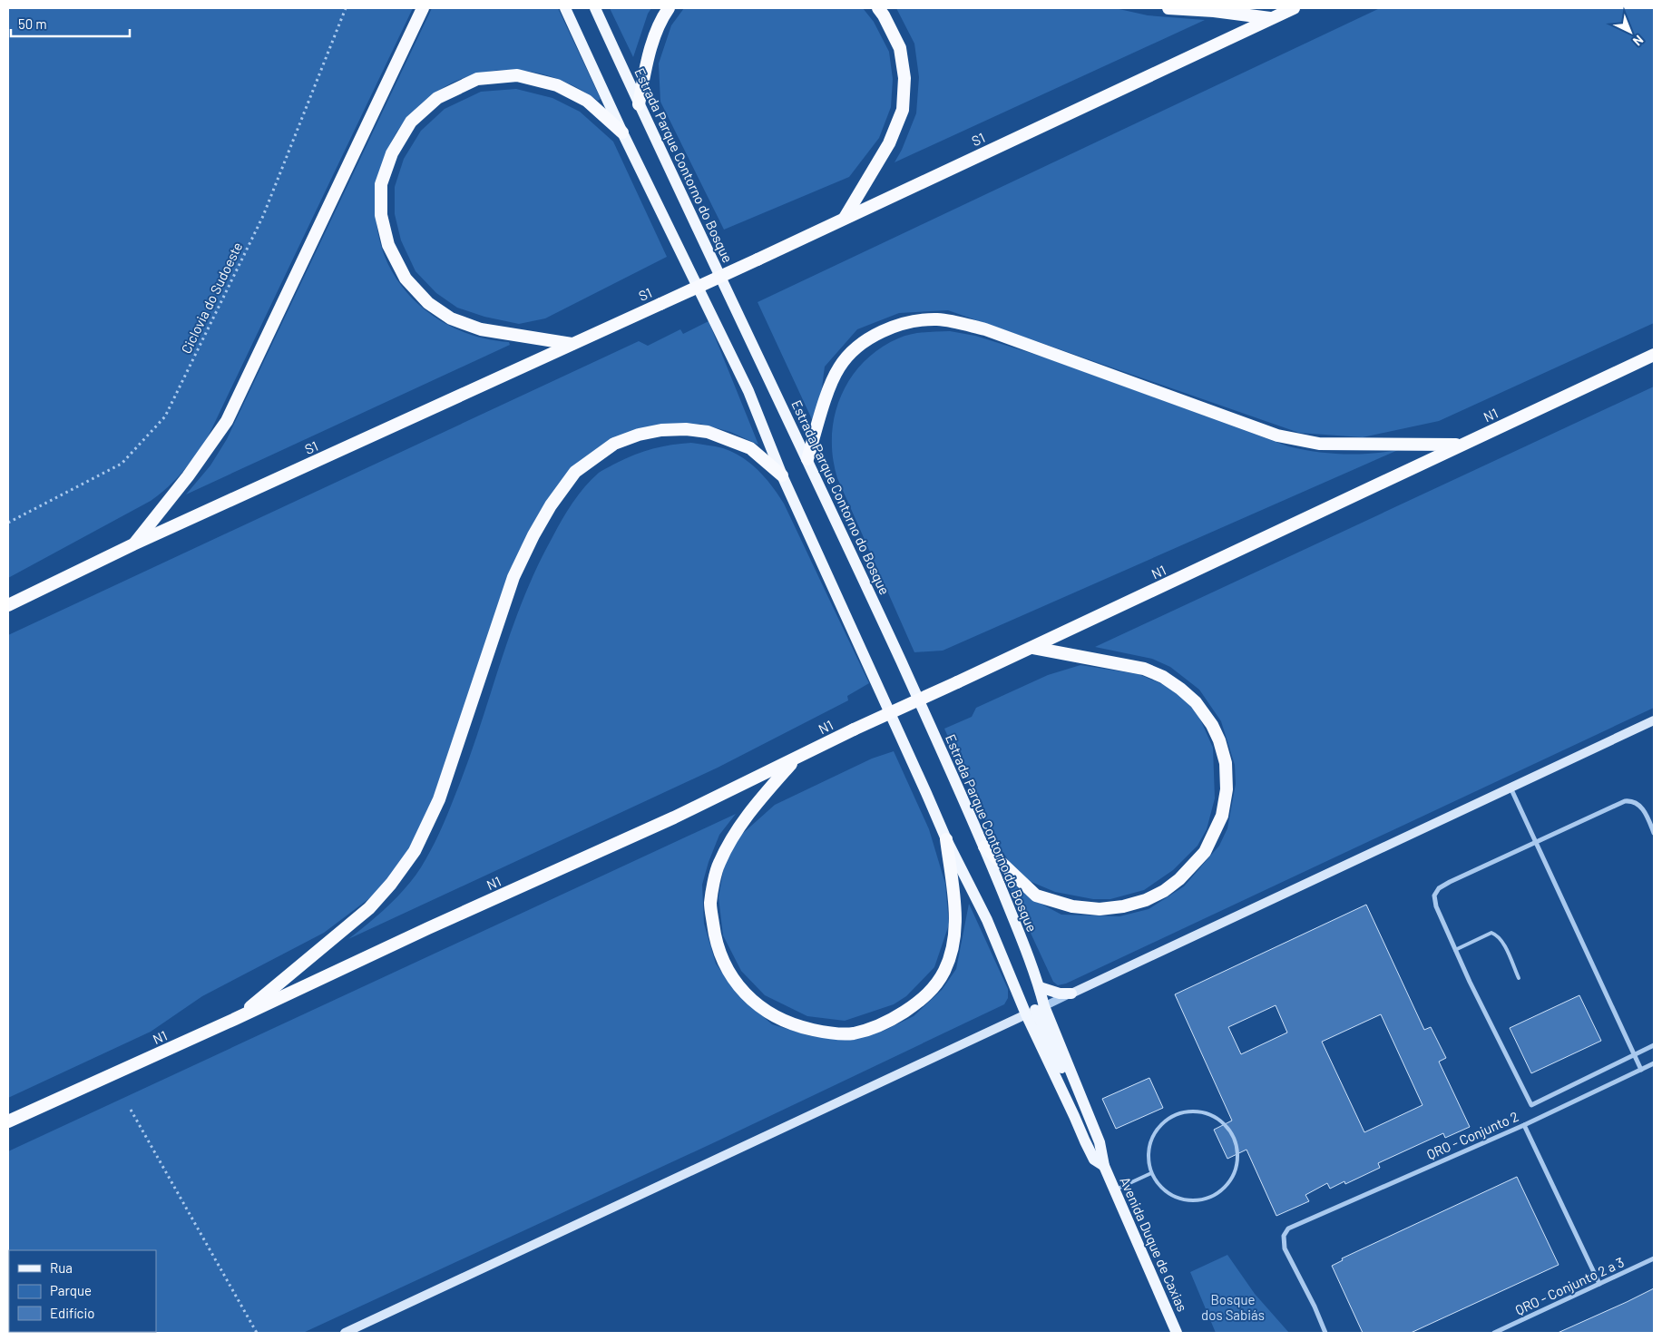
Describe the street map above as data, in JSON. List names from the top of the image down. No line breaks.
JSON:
{"streets":{"highway":["S1","N1"],"main road":["Estrada Parque Contorno do Bosque","Avenida Duque de Caxias"],"street":["QRO - Conjunto 2","QRO - Conjunto 2 a 3"],"path":["Ciclovia do Sudoeste"]},"crossings":[["Estrada Parque Contorno do Bosque","Avenida Duque de Caxias"]],"parks":["Bosque dos Sabiás"],"legend":["Rua","Parque","Edifício"],"scale_bar":"50 m","north":"bottom right"}
